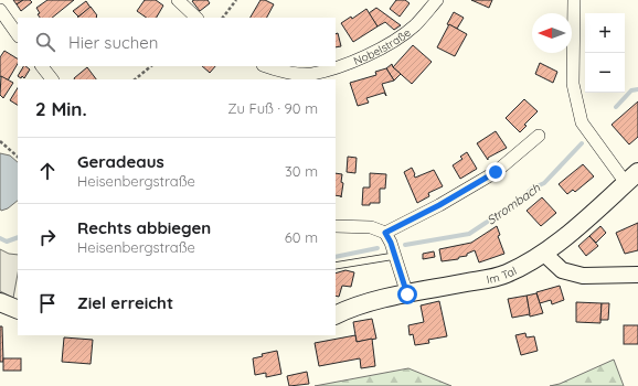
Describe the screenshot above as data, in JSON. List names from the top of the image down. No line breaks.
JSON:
{"streets":{"main road":["Im Tal"],"street":["Nobelstraße"]},"water":["Strombach"],"north":"left","page":{"map_buttons":["+","−"],"search":"Hier suchen","heading":["2 Min.","Zu Fuß · 90 m"],"list":[["Geradeaus","Heisenbergstraße","30 m"],["Rechts abbiegen","Heisenbergstraße","60 m"],"Ziel erreicht"]}}
